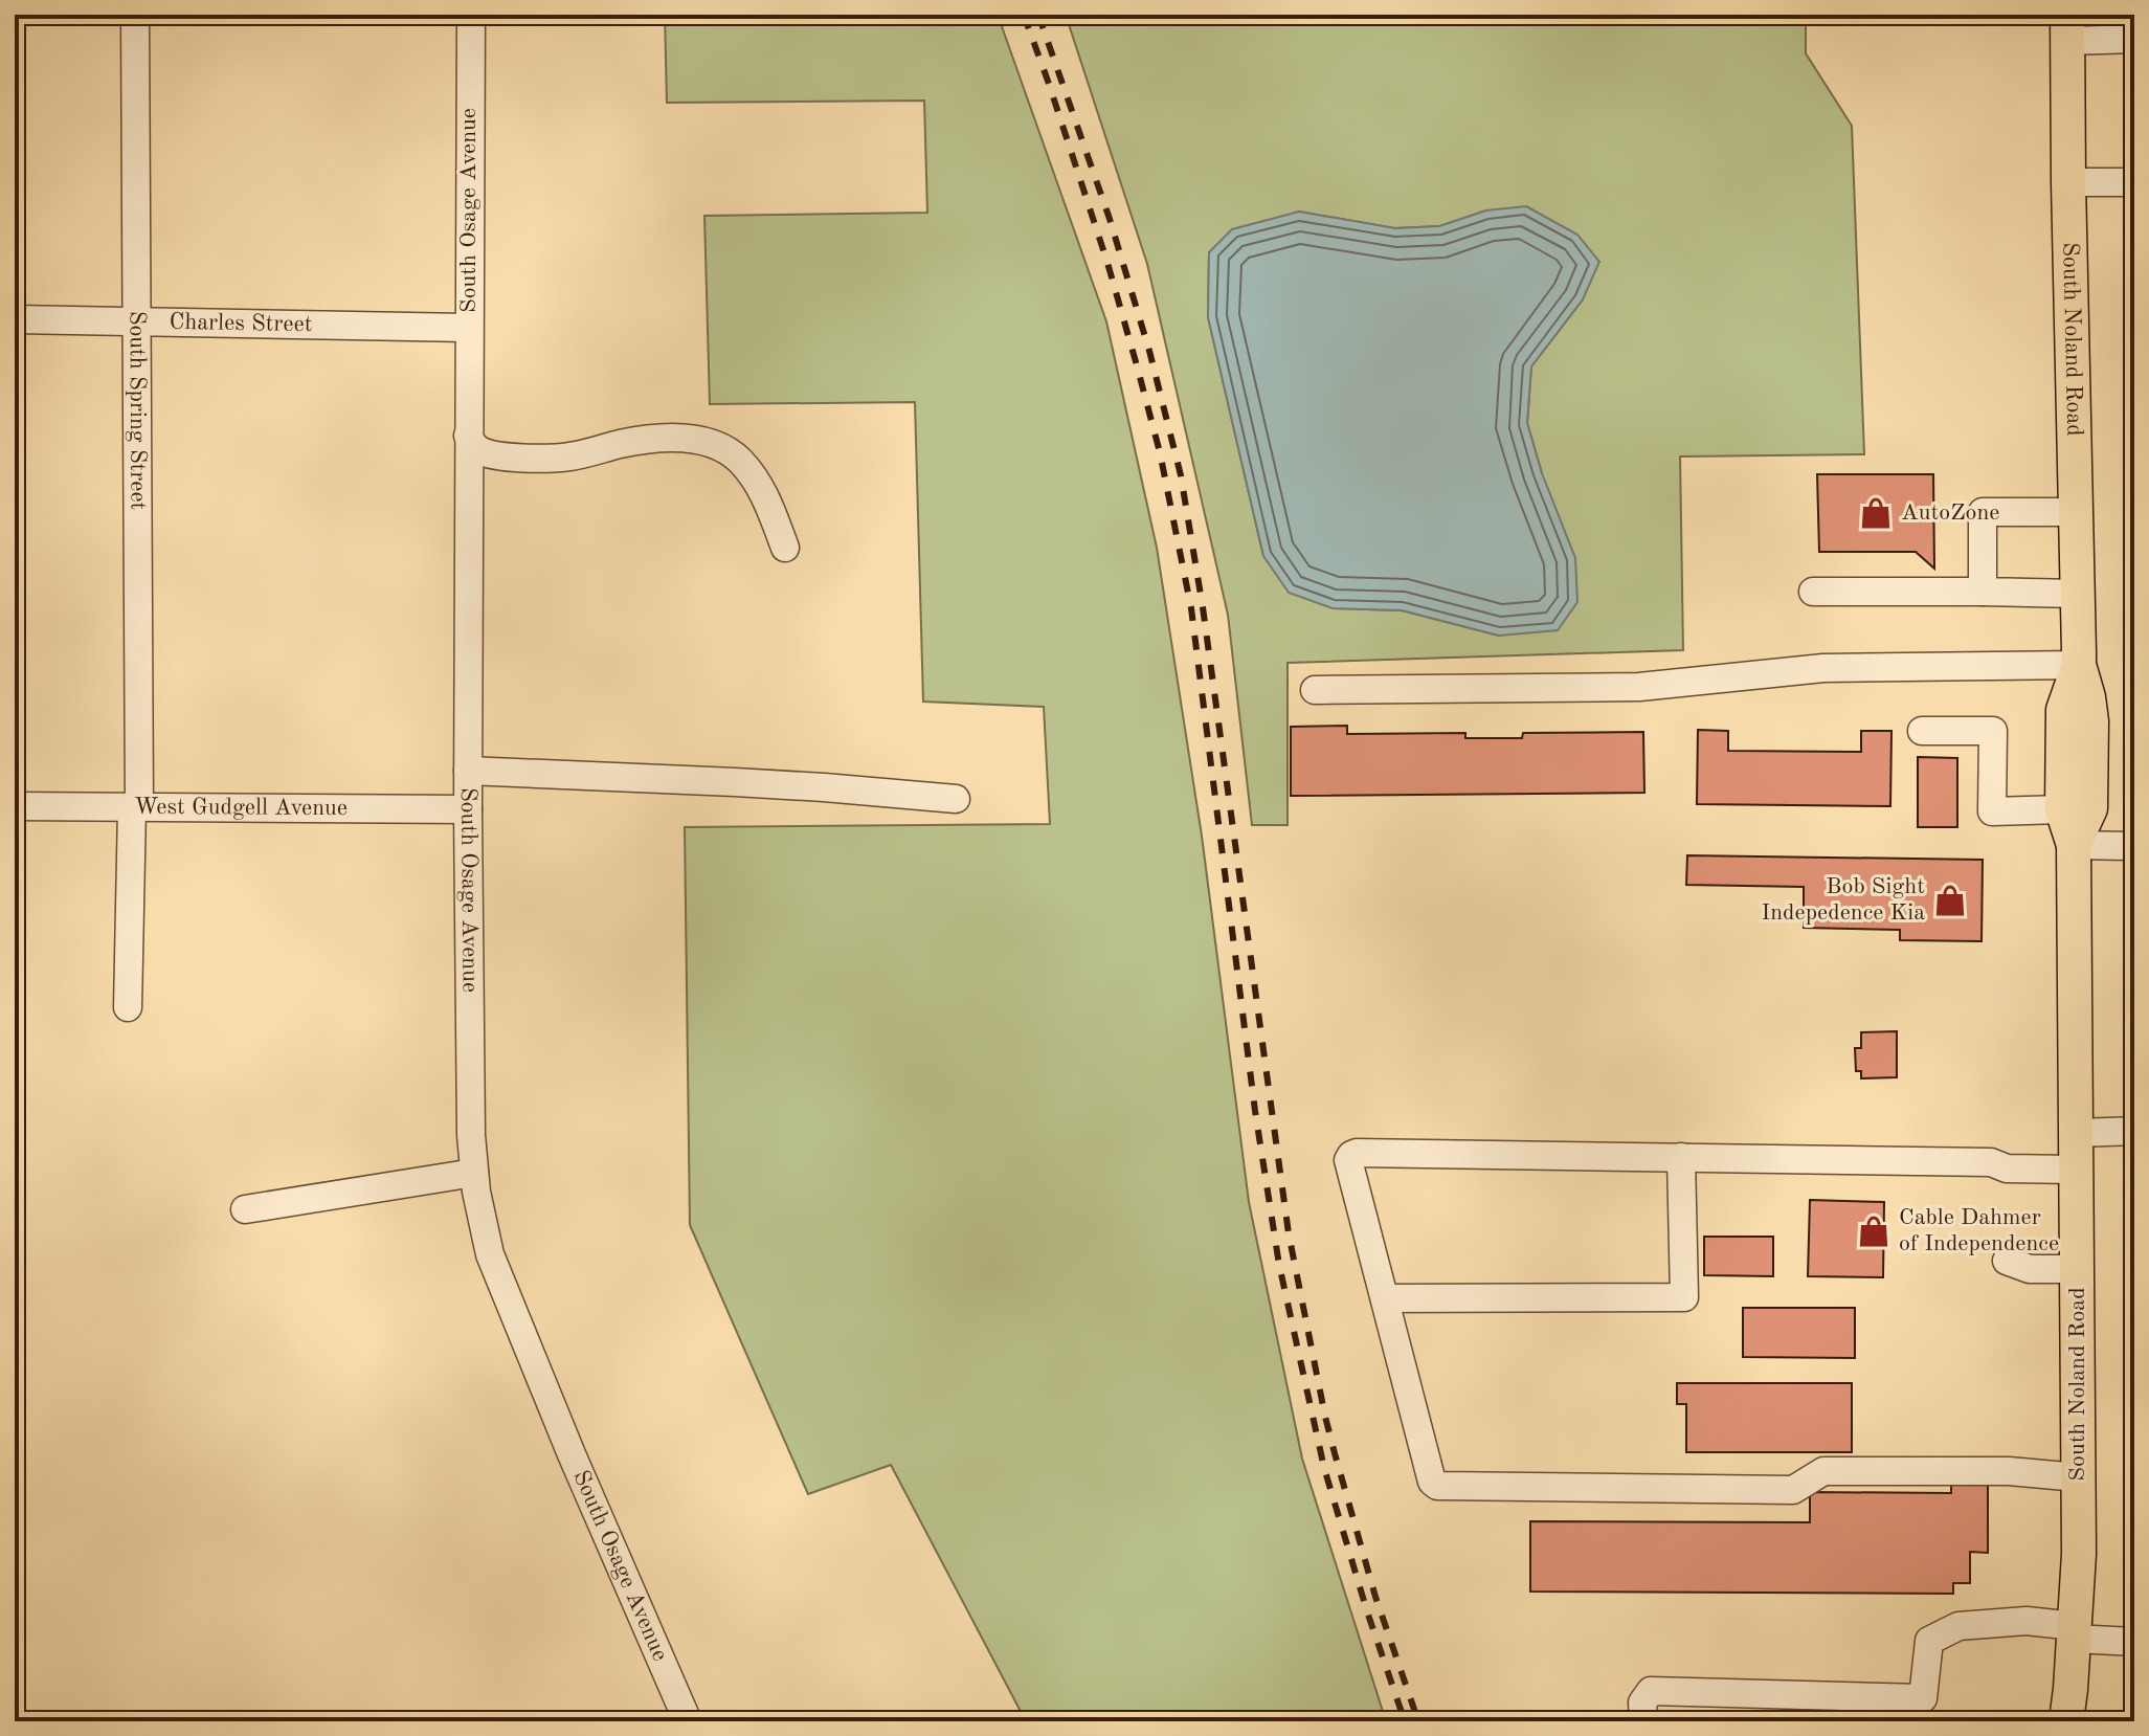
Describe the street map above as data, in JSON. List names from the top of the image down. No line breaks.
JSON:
{"streets":{"main road":["South Noland Road"],"street":["South Osage Avenue","Charles Street","South Spring Street","West Gudgell Avenue"]},"crossings":[["South Osage Avenue","Charles Street"],["South Osage Avenue","West Gudgell Avenue"],["Charles Street","South Spring Street"],["South Spring Street","West Gudgell Avenue"]],"places":{"shop":["AutoZone","Bob Sight Indepedence Kia","Cable Dahmer of Independence"]}}
